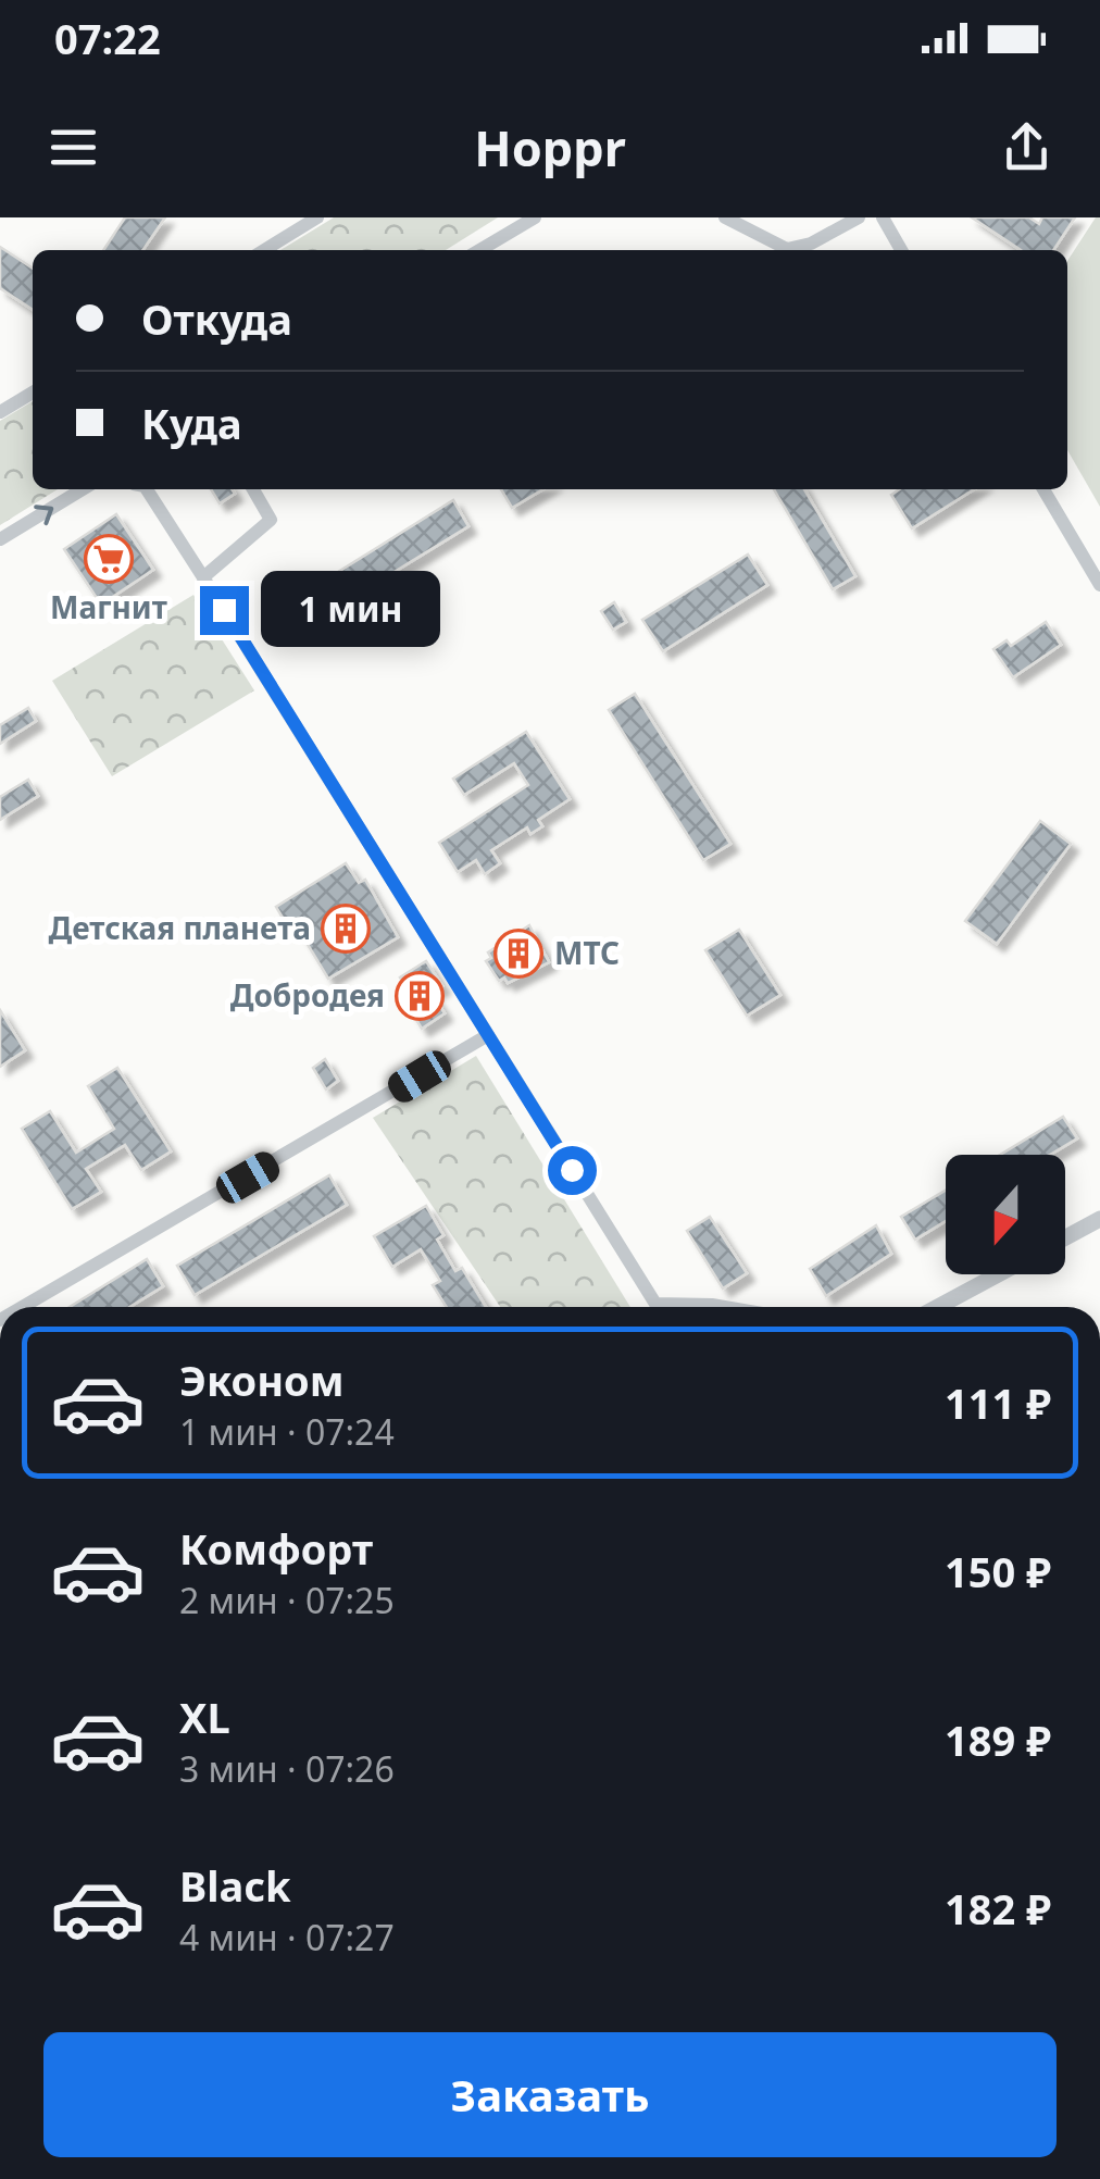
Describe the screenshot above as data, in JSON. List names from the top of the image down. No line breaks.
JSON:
{"places":{"supermarket":["Магнит"],"building":["Детская планета","МТС","Добродея"]},"north":"bottom","page":{"status":"07:22","header":"Hoppr","banner":["Откуда","Куда"],"bubble":"1 мин","list":[{"name":"Эконом","note":"1 мин · 07:24","value":"111 ₽"},{"name":"Комфорт","note":"2 мин · 07:25","value":"150 ₽"},{"name":"XL","note":"3 мин · 07:26","value":"189 ₽"},{"name":"Black","note":"4 мин · 07:27","value":"182 ₽"}],"buttons":"Заказать"}}
